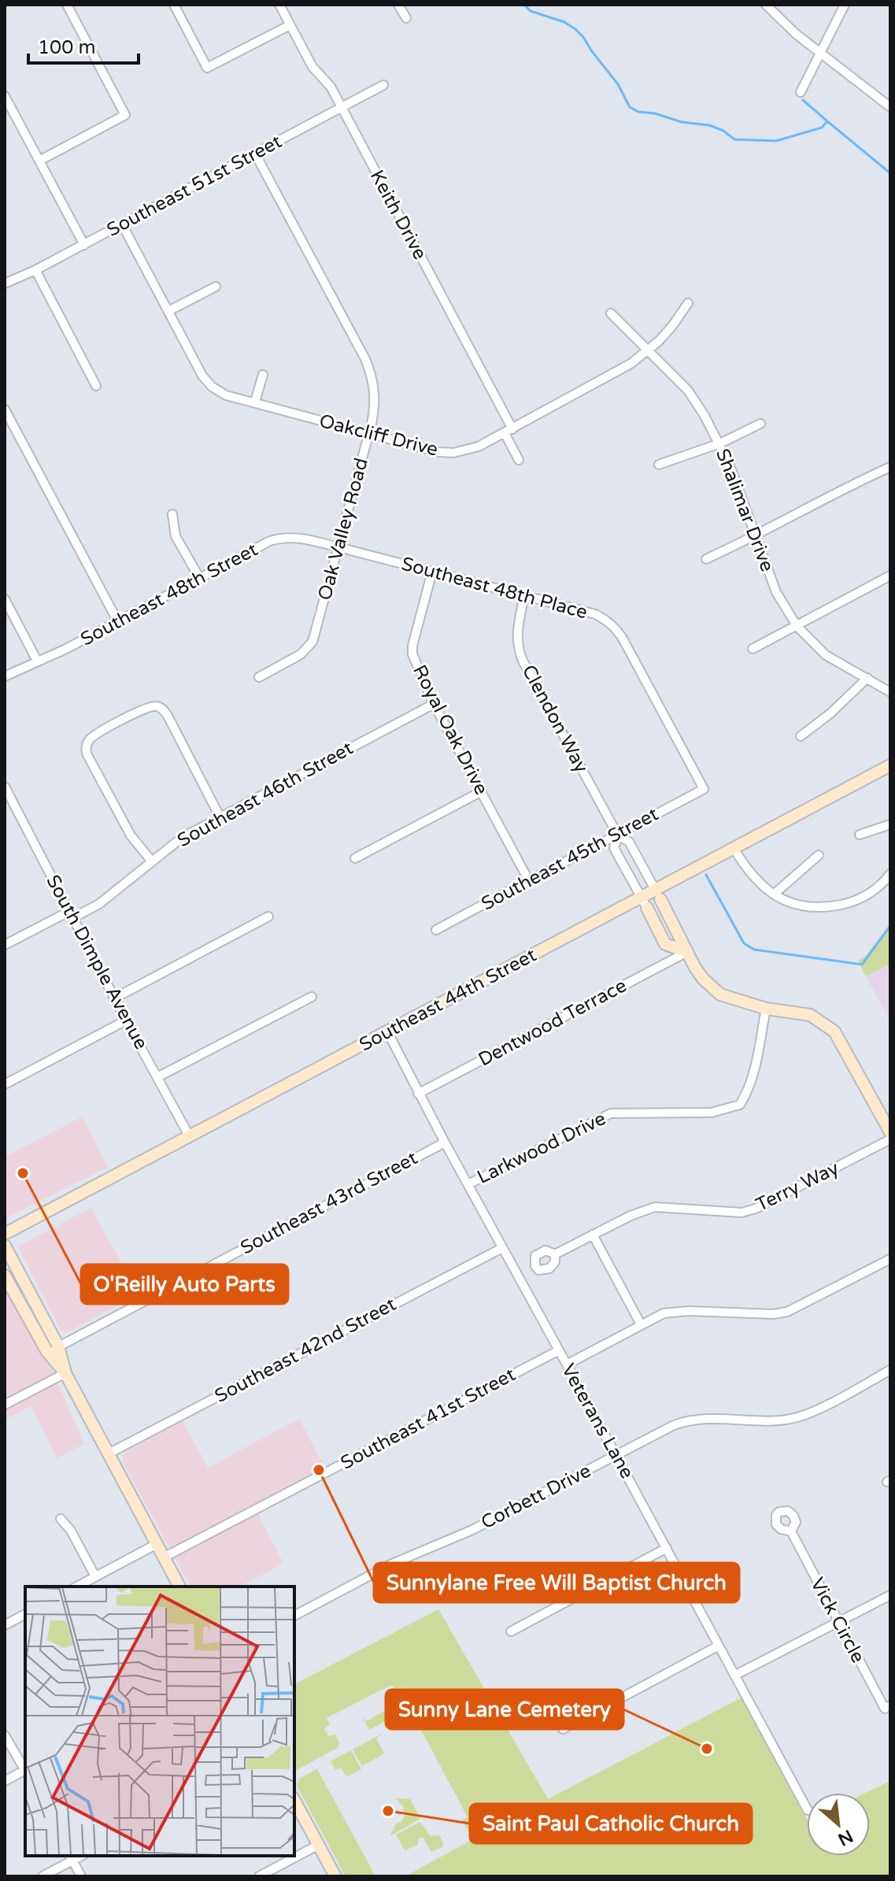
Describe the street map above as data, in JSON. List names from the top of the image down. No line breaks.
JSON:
{"streets":{"main road":["Clendon Way","Southeast 44th Street"],"street":["Southeast 51st Street","Keith Drive","Oakcliff Drive","Shalimar Drive","Oak Valley Road","Southeast 48th Place","Southeast 48th Street","Royal Oak Drive","Southeast 46th Street","Southeast 45th Street","South Dimple Avenue","Dentwood Terrace","Larkwood Drive","Terry Way","Southeast 43rd Street","Southeast 42nd Street","Southeast 41st Street","Veterans Lane","Corbett Drive","Vick Circle"]},"crossings":[["Southeast 51st Street","Keith Drive"],["Southeast 51st Street","Oakcliff Drive"],["Southeast 51st Street","Oak Valley Road"],["Keith Drive","Oakcliff Drive"],["Oakcliff Drive","Shalimar Drive"],["Oakcliff Drive","Oak Valley Road"],["Oak Valley Road","Southeast 48th Place"],["Oak Valley Road","Southeast 48th Street"],["Southeast 48th Place","Southeast 48th Street"],["Southeast 48th Place","Clendon Way"],["Southeast 48th Place","Royal Oak Drive"],["Southeast 48th Place","Southeast 45th Street"],["Clendon Way","Southeast 45th Street"],["Clendon Way","Southeast 44th Street"],["Clendon Way","Dentwood Terrace"],["Clendon Way","Larkwood Drive"],["Royal Oak Drive","Southeast 46th Street"],["Royal Oak Drive","Southeast 45th Street"],["Southeast 46th Street","South Dimple Avenue"],["South Dimple Avenue","Southeast 44th Street"],["Southeast 44th Street","Veterans Lane"],["Dentwood Terrace","Veterans Lane"],["Larkwood Drive","Veterans Lane"],["Southeast 43rd Street","Veterans Lane"],["Southeast 42nd Street","Veterans Lane"],["Southeast 41st Street","Veterans Lane"],["Veterans Lane","Corbett Drive"]],"places":["O'Reilly Auto Parts","Sunnylane Free Will Baptist Church","Sunny Lane Cemetery","Saint Paul Catholic Church"],"scale_bar":"100 m","north":"bottom right"}
